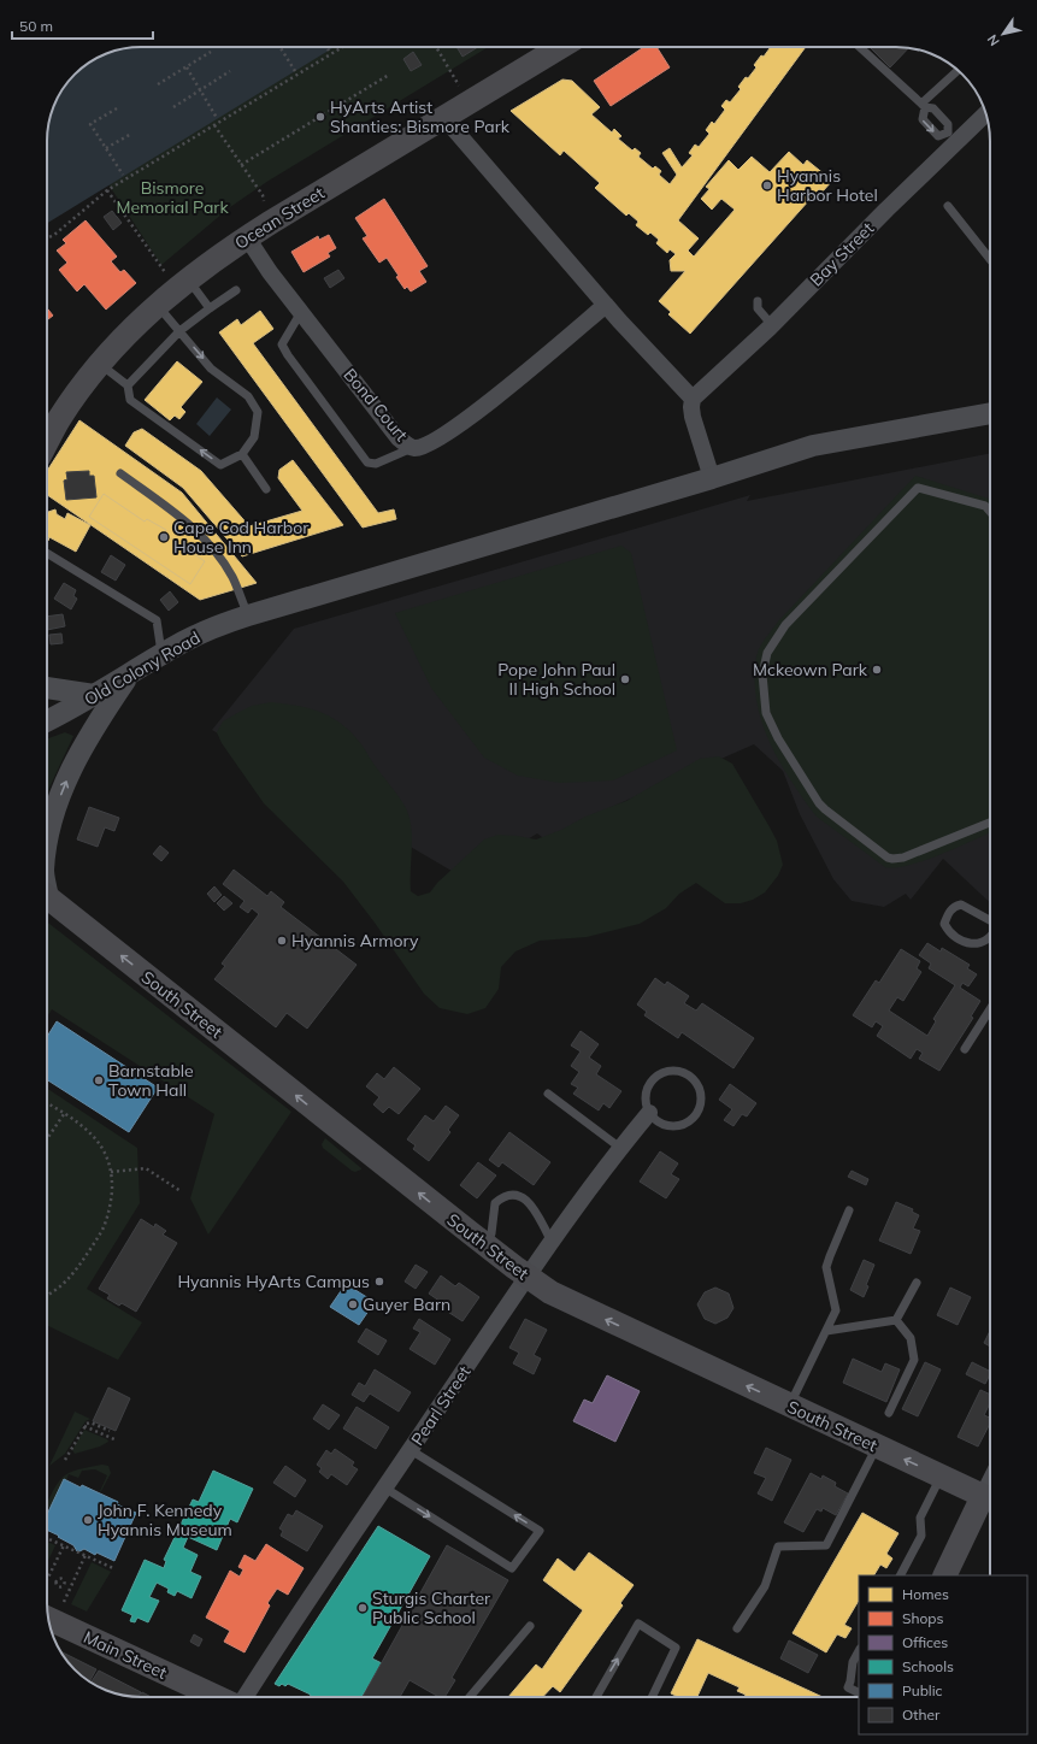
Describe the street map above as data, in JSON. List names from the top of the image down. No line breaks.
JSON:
{"streets":{"main road":["Ocean Street","South Street","Main Street"],"street":["Bay Street","Bond Court","Old Colony Road","Pearl Street"]},"crossings":[["Ocean Street","Bond Court"],["South Street","Pearl Street"]],"one_way":["South Street"],"parks":["Bismore Memorial Park"],"places":["HyArts Artist Shanties: Bismore Park","Hyannis Harbor Hotel","Cape Cod Harbor House Inn","Mckeown Park","Pope John Paul II High School","Hyannis Armory","Barnstable Town Hall","Hyannis HyArts Campus","Guyer Barn","John F. Kennedy Hyannis Museum","Sturgis Charter Public School"],"legend":["Homes","Shops","Offices","Schools","Public","Other"],"scale_bar":"50 m","north":"bottom left"}
